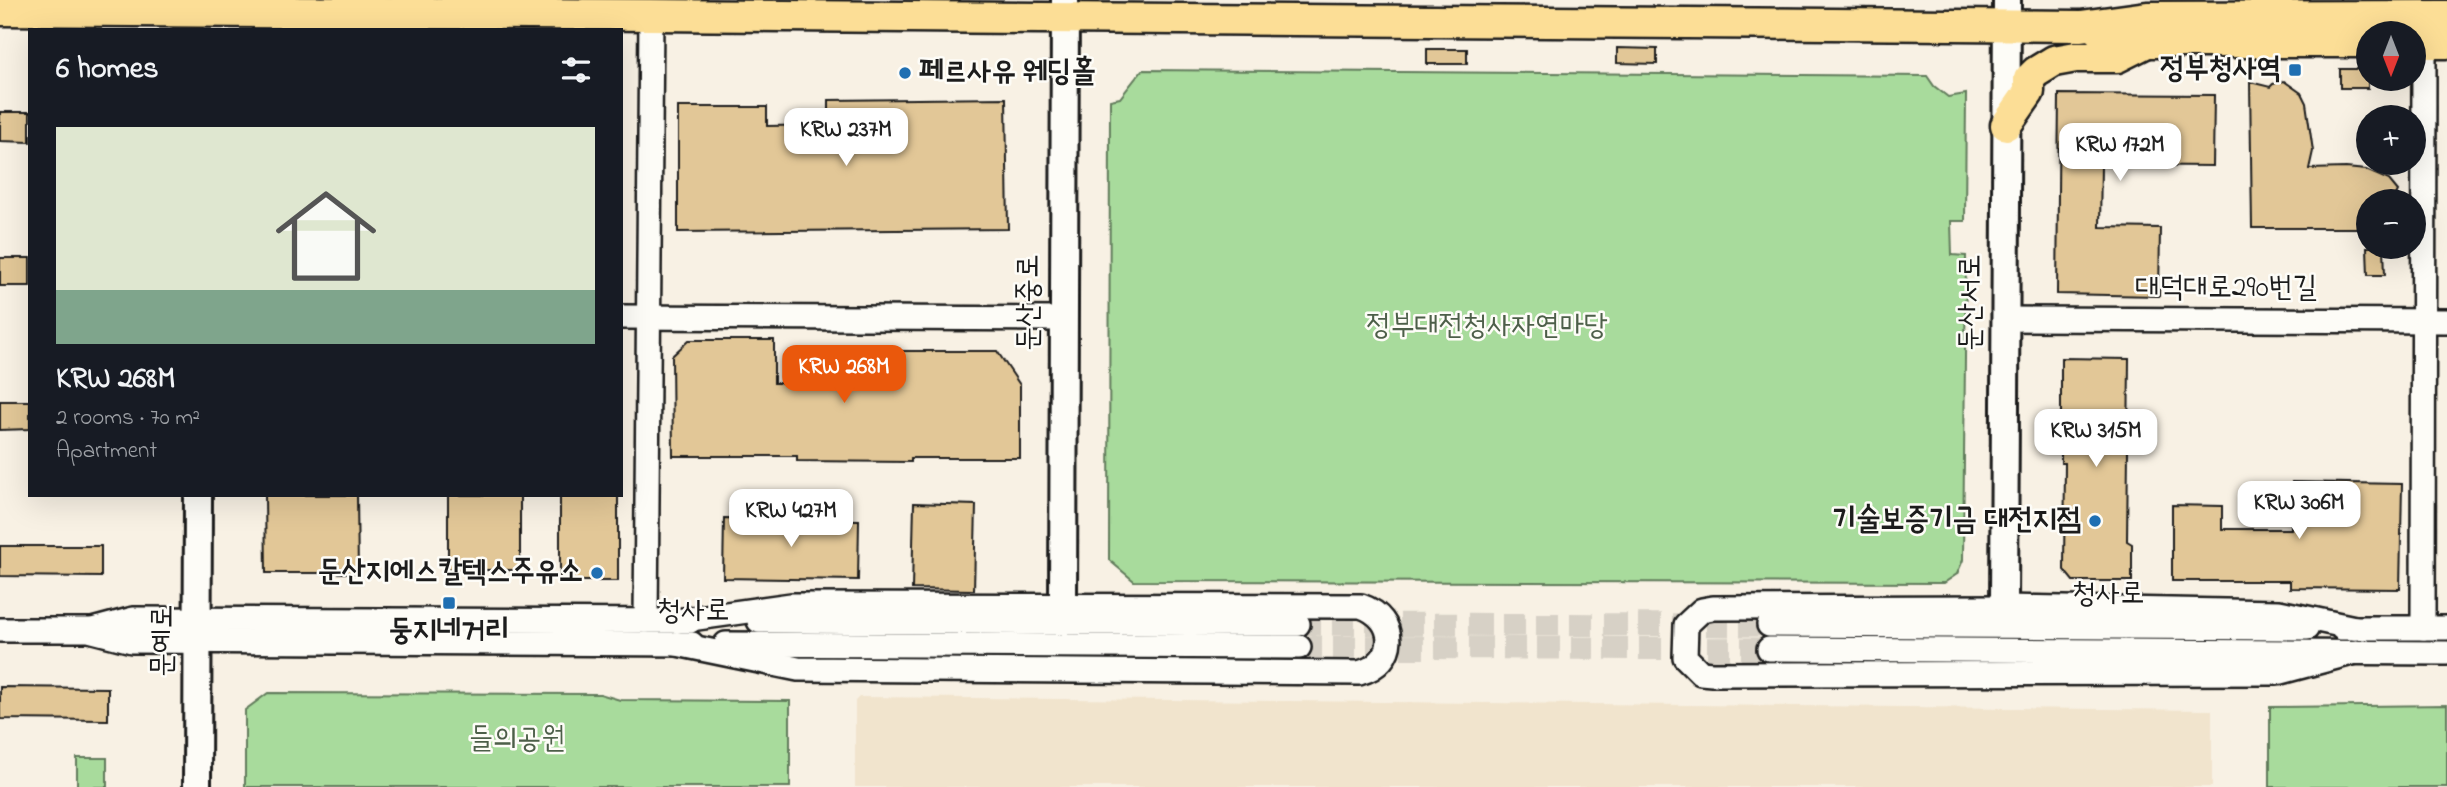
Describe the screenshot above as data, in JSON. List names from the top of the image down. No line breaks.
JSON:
{"streets":{"main road":["둔산중로","둔산서로","문예로"],"street":["대덕대로290번길","청사로"]},"crossings":[["대덕대로290번길","둔산서로"],["청사로","문예로"]],"parks":["정부대전청사자연마당","들의공원"],"places":{"transit":["정부청사역","둥지네거리"],"other":["페르사유 웨딩홀","기술보증기금 대전지점","둔산지에스칼텍스주유소"]},"north":"bottom","page":{"map_buttons":["+","−"],"heading":"6 homes","price":["KRW 237M","KRW 172M","KRW 268M","KRW 315M","KRW 306M","KRW 427M"],"list":[{"name":"KRW 268M","note":"2 rooms · 70 m² · Apartment"}]}}
